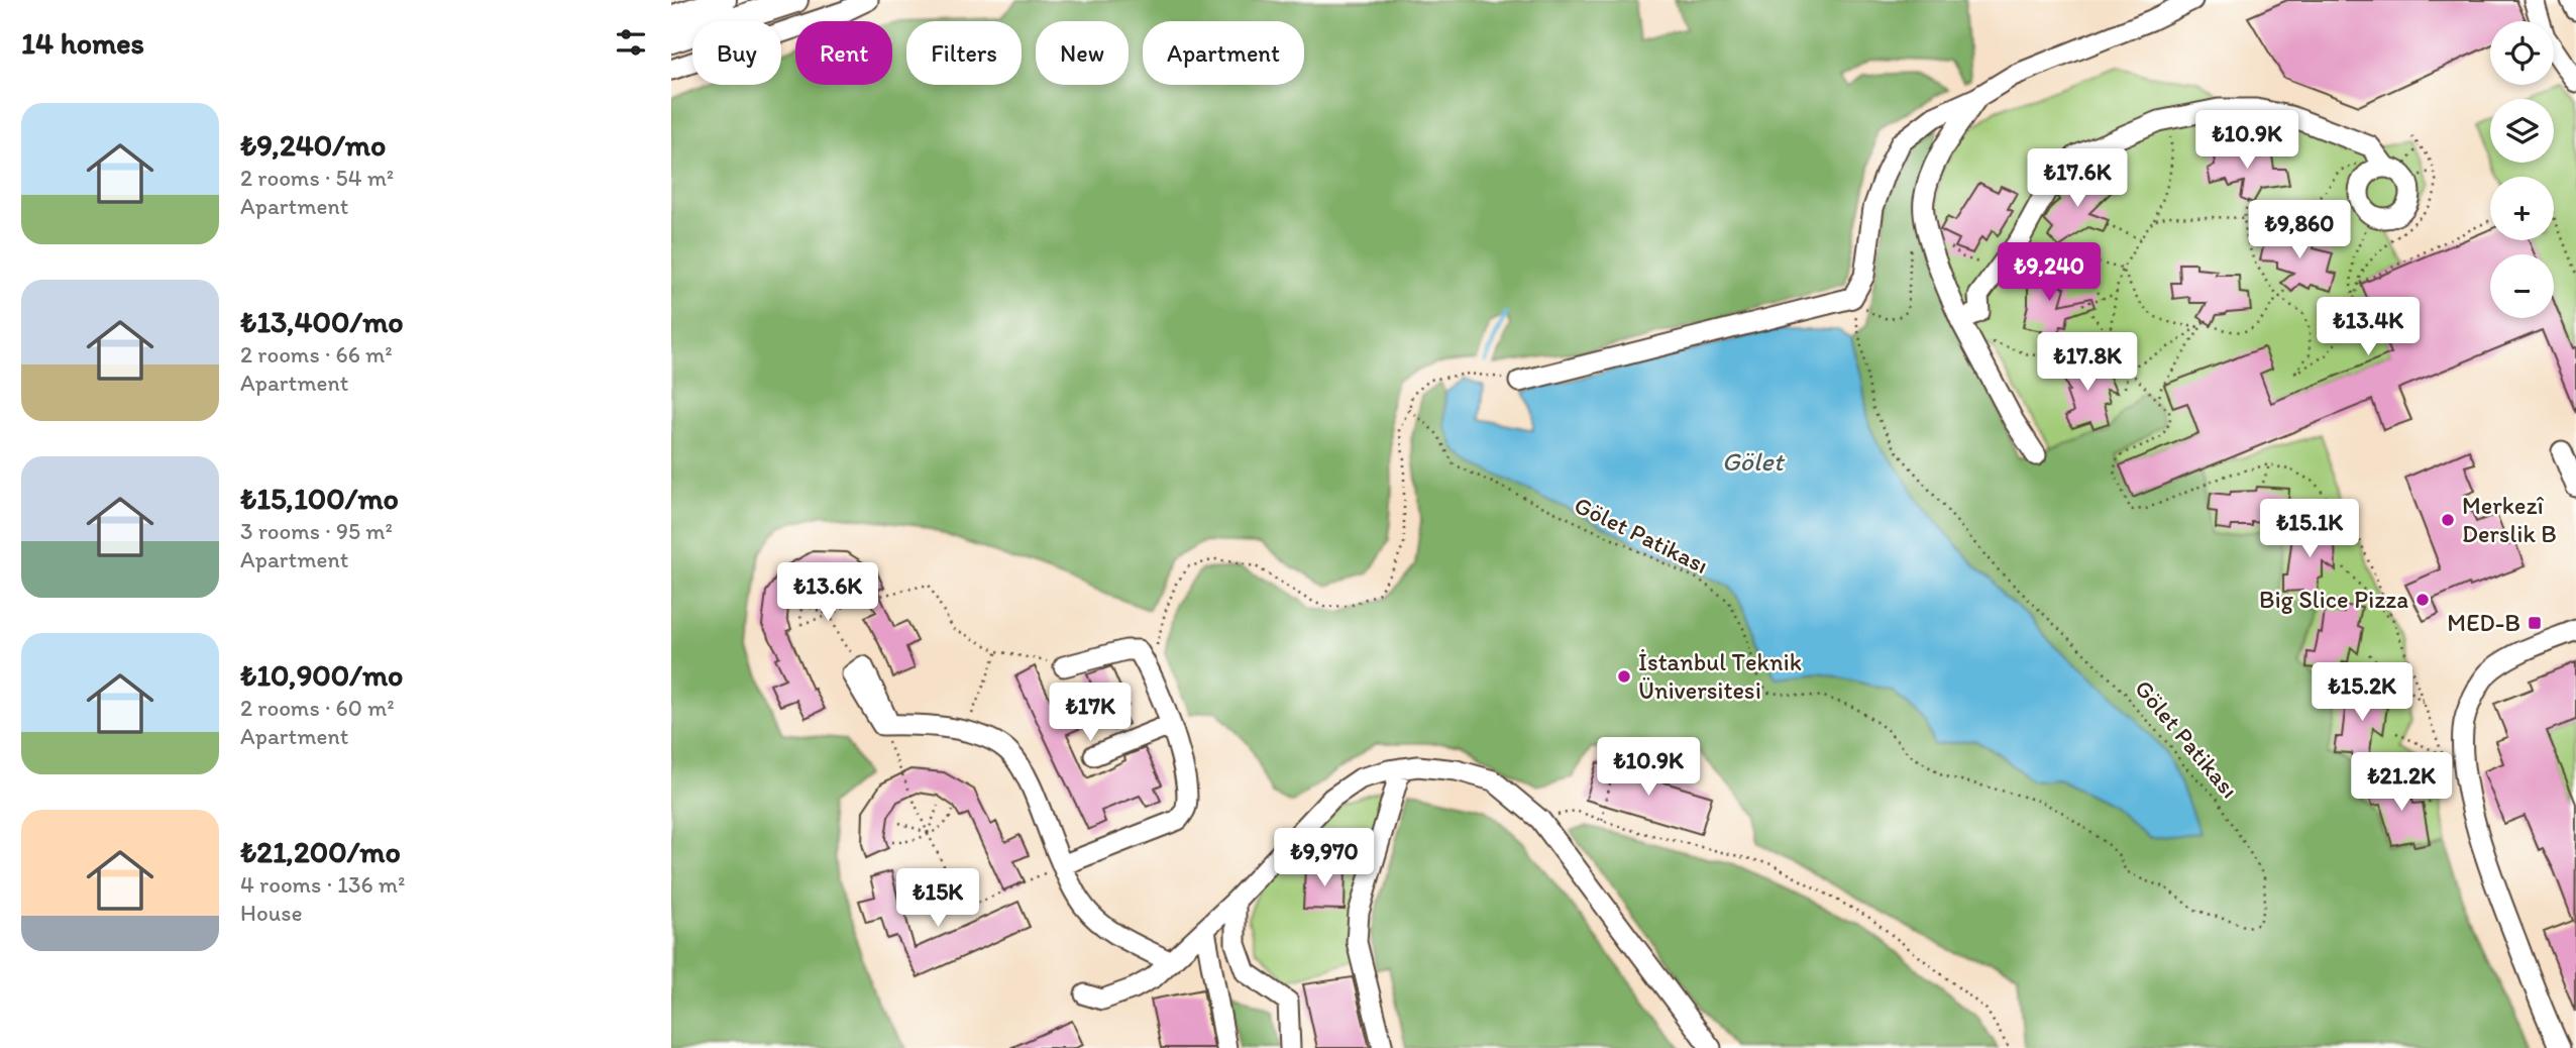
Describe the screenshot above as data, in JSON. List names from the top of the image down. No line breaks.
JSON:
{"streets":{"path":["Gölet Patikası"]},"water":["Gölet"],"places":{"other":["Merkezî Derslik B","Big Slice Pizza","İstanbul Teknik Üniversitesi"],"transit":["MED-B"]},"page":{"heading":"14 homes","map_buttons":["+","−"],"chip":["Buy","Rent","Filters","New","Apartment"],"list":[{"name":"₺9,240/mo","note":"2 rooms · 54 m² · Apartment"},{"name":"₺13,400/mo","note":"2 rooms · 66 m² · Apartment"},{"name":"₺15,100/mo","note":"3 rooms · 95 m² · Apartment"},{"name":"₺10,900/mo","note":"2 rooms · 60 m² · Apartment"},{"name":"₺21,200/mo","note":"4 rooms · 136 m² · House"}],"price":["₺10.9K","₺17.6K","₺9,860","₺9,240","₺13.4K","₺17.8K","₺15.1K","₺13.6K","₺15.2K","₺17K","₺10.9K","₺21.2K","₺9,970","₺15K"]}}
